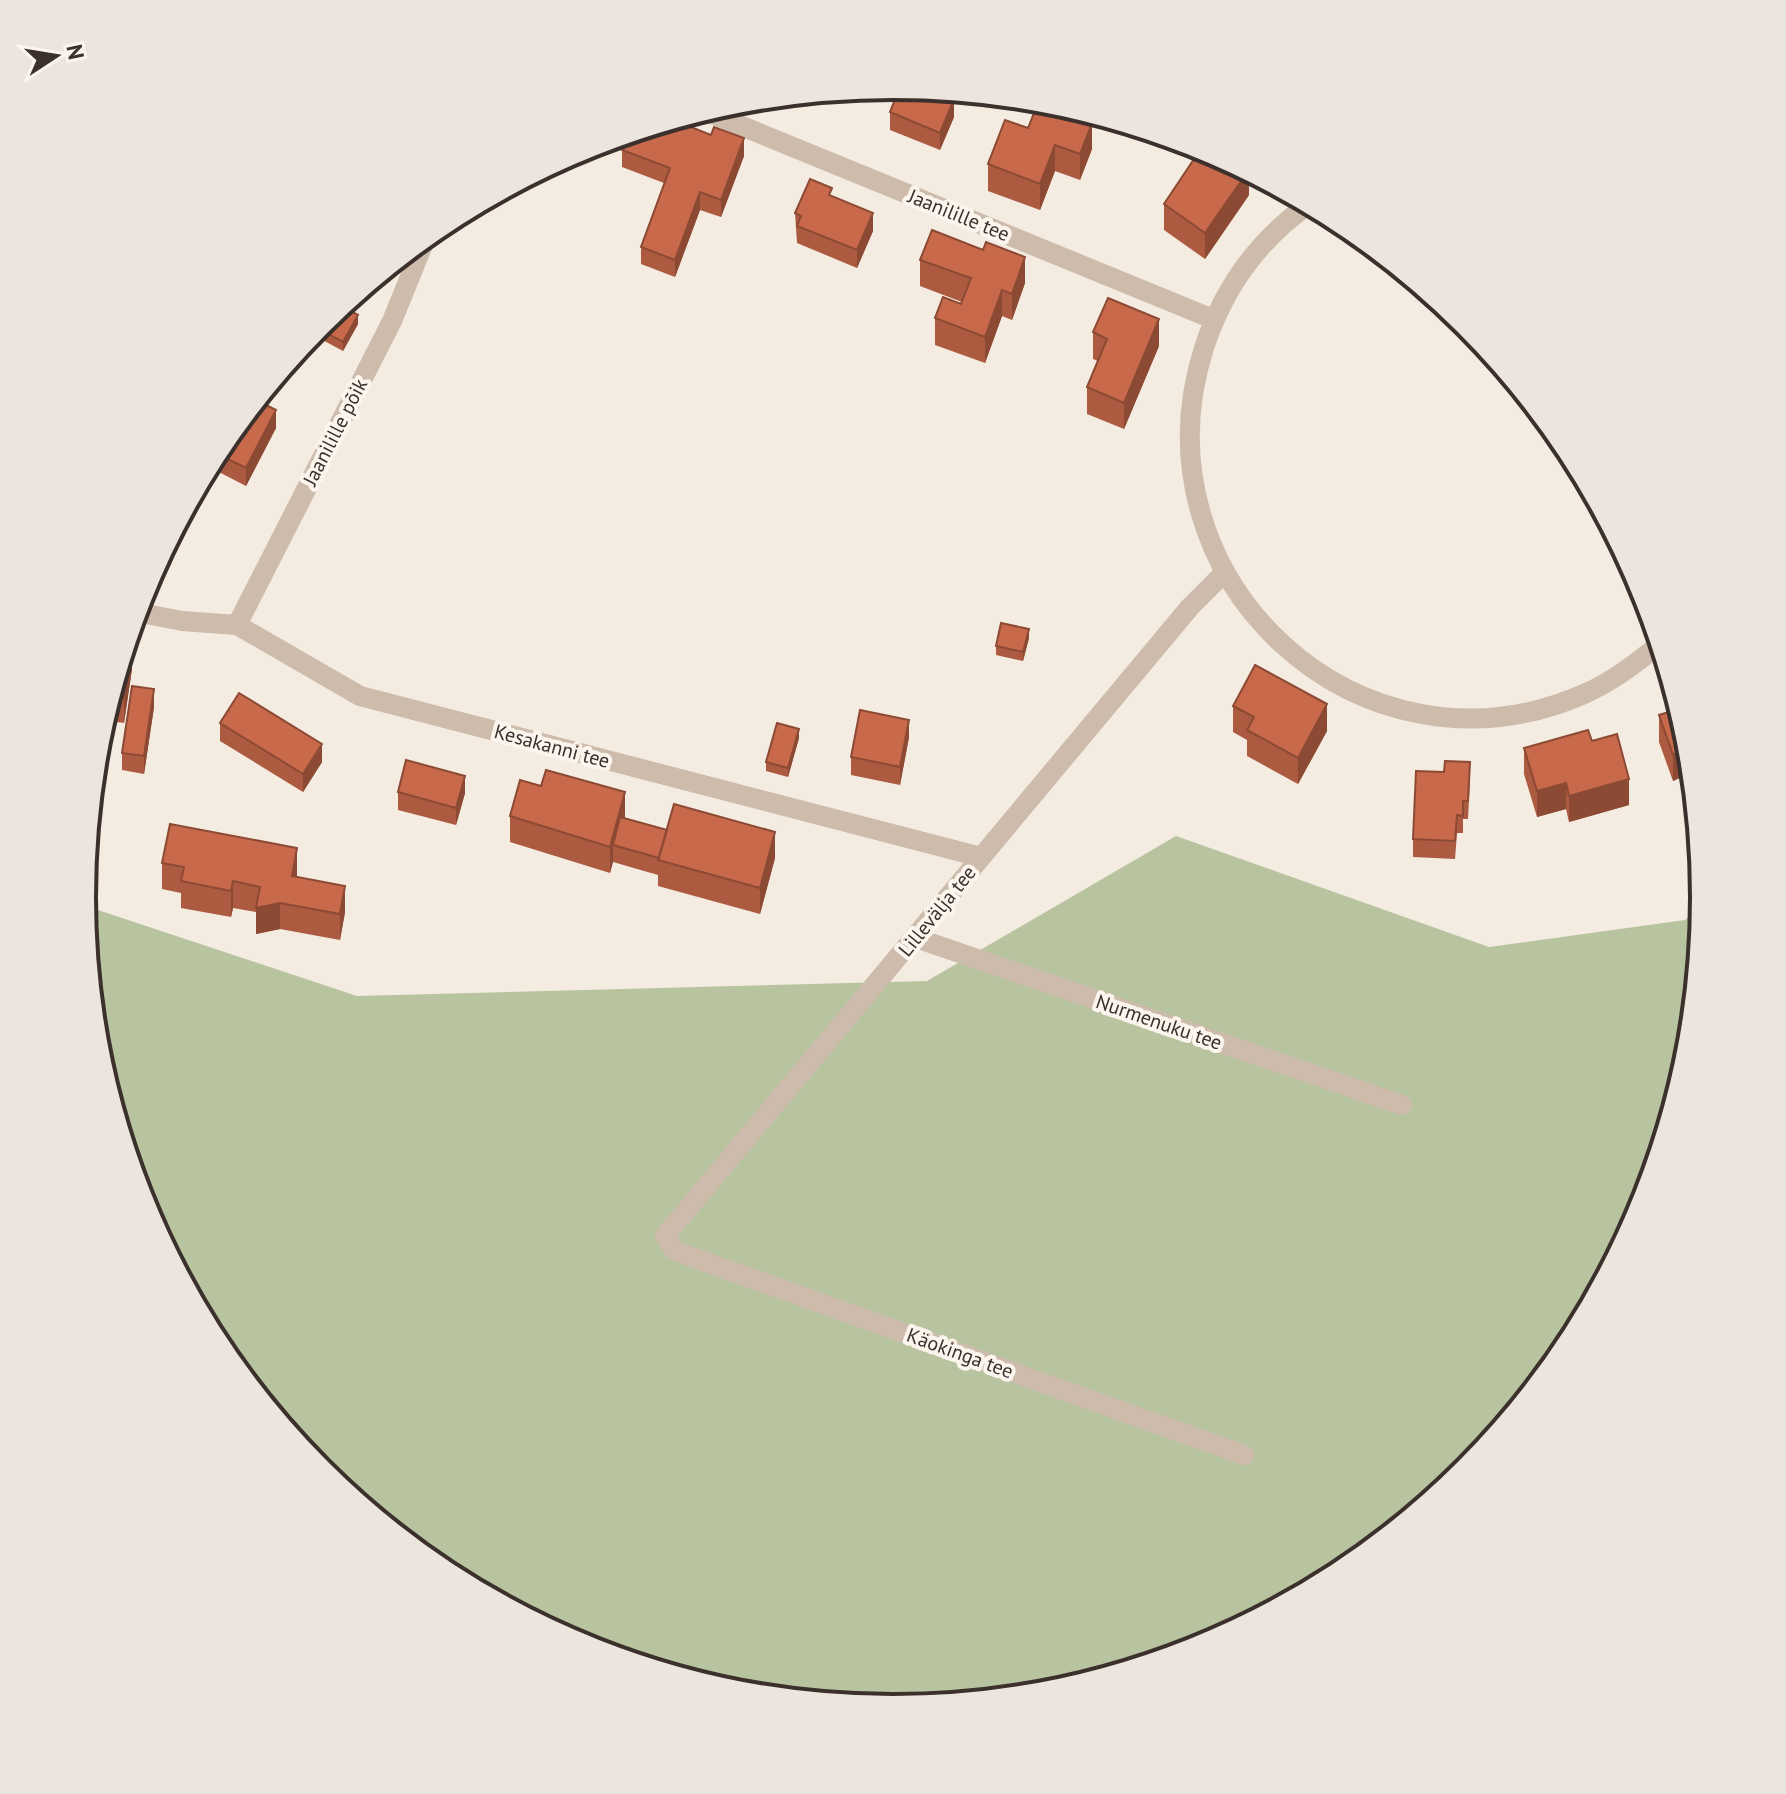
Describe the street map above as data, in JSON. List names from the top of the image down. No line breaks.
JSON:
{"streets":{"street":["Jaanilille tee","Jaanilille põik","Kesakanni tee","Lillevälja tee","Nurmenuku tee","Käokinga tee"]},"crossings":[["Jaanilille põik","Kesakanni tee"],["Kesakanni tee","Lillevälja tee"],["Lillevälja tee","Nurmenuku tee"],["Lillevälja tee","Käokinga tee"]],"north":"right"}
